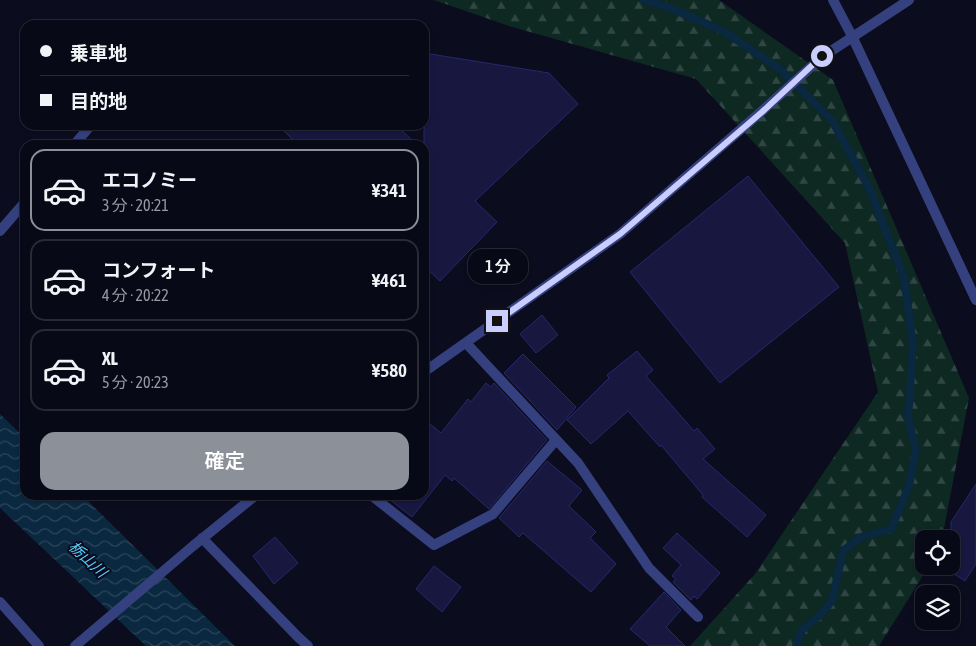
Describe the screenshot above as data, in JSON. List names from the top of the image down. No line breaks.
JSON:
{"water":["栃山川"],"page":{"banner":["乗車地","目的地"],"list":[{"name":"エコノミー","note":"3 分 · 20:21","value":"¥341"},{"name":"コンフォート","note":"4 分 · 20:22","value":"¥461"},{"name":"XL","note":"5 分 · 20:23","value":"¥580"}],"bubble":"1 分","buttons":"確定"}}
